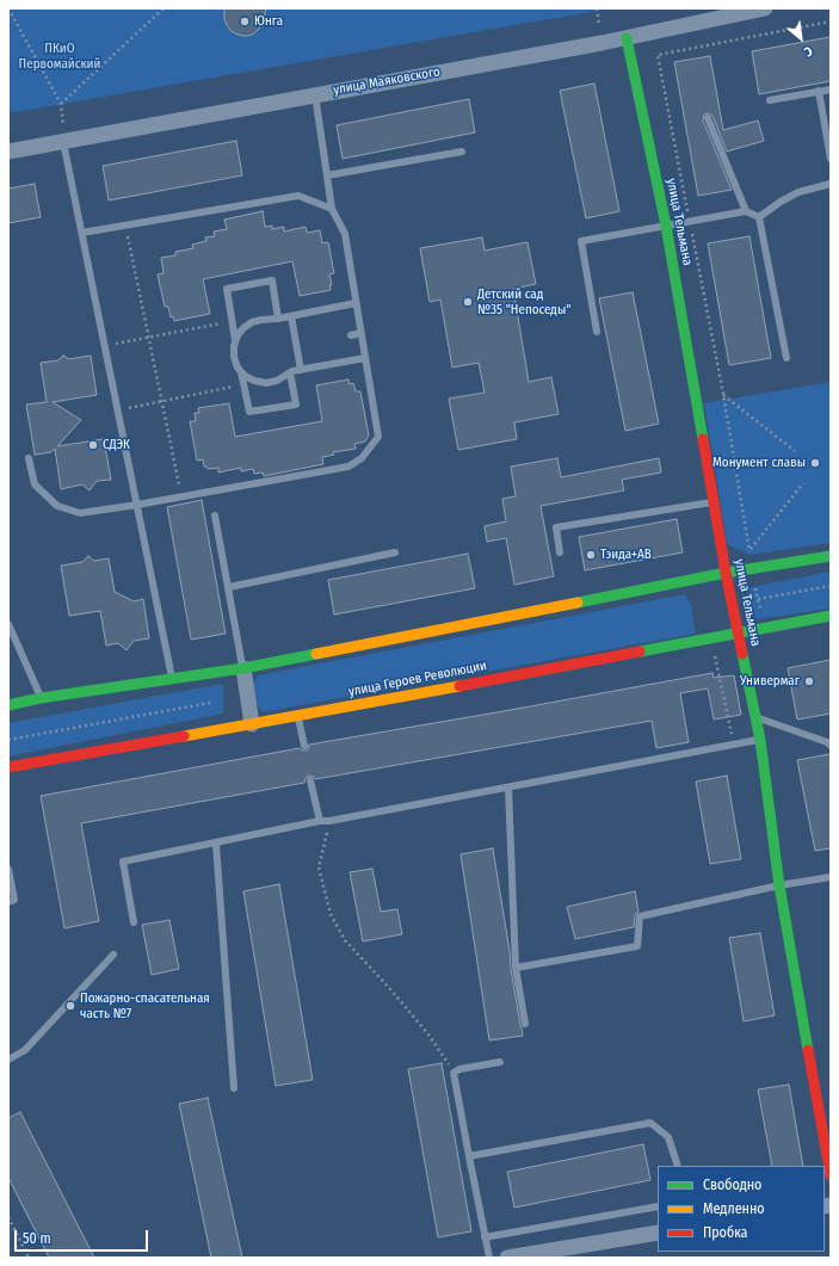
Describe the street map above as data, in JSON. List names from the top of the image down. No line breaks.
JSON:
{"streets":{"street":["улица Маяковского","улица Тельмана","улица Героев Революции"]},"crossings":[["улица Маяковского","улица Тельмана"],["улица Тельмана","улица Героев Революции"]],"parks":["ПКиО Первомайский"],"places":["Юнга","Детский сад №35 \"Непоседы\"","СДЭК","Монумент славы","Тэида+АВ","Универмаг","Пожарно-спасательная часть №7"],"legend":["Свободно","Медленно","Пробка"],"scale_bar":"50 m","north":"bottom right"}
